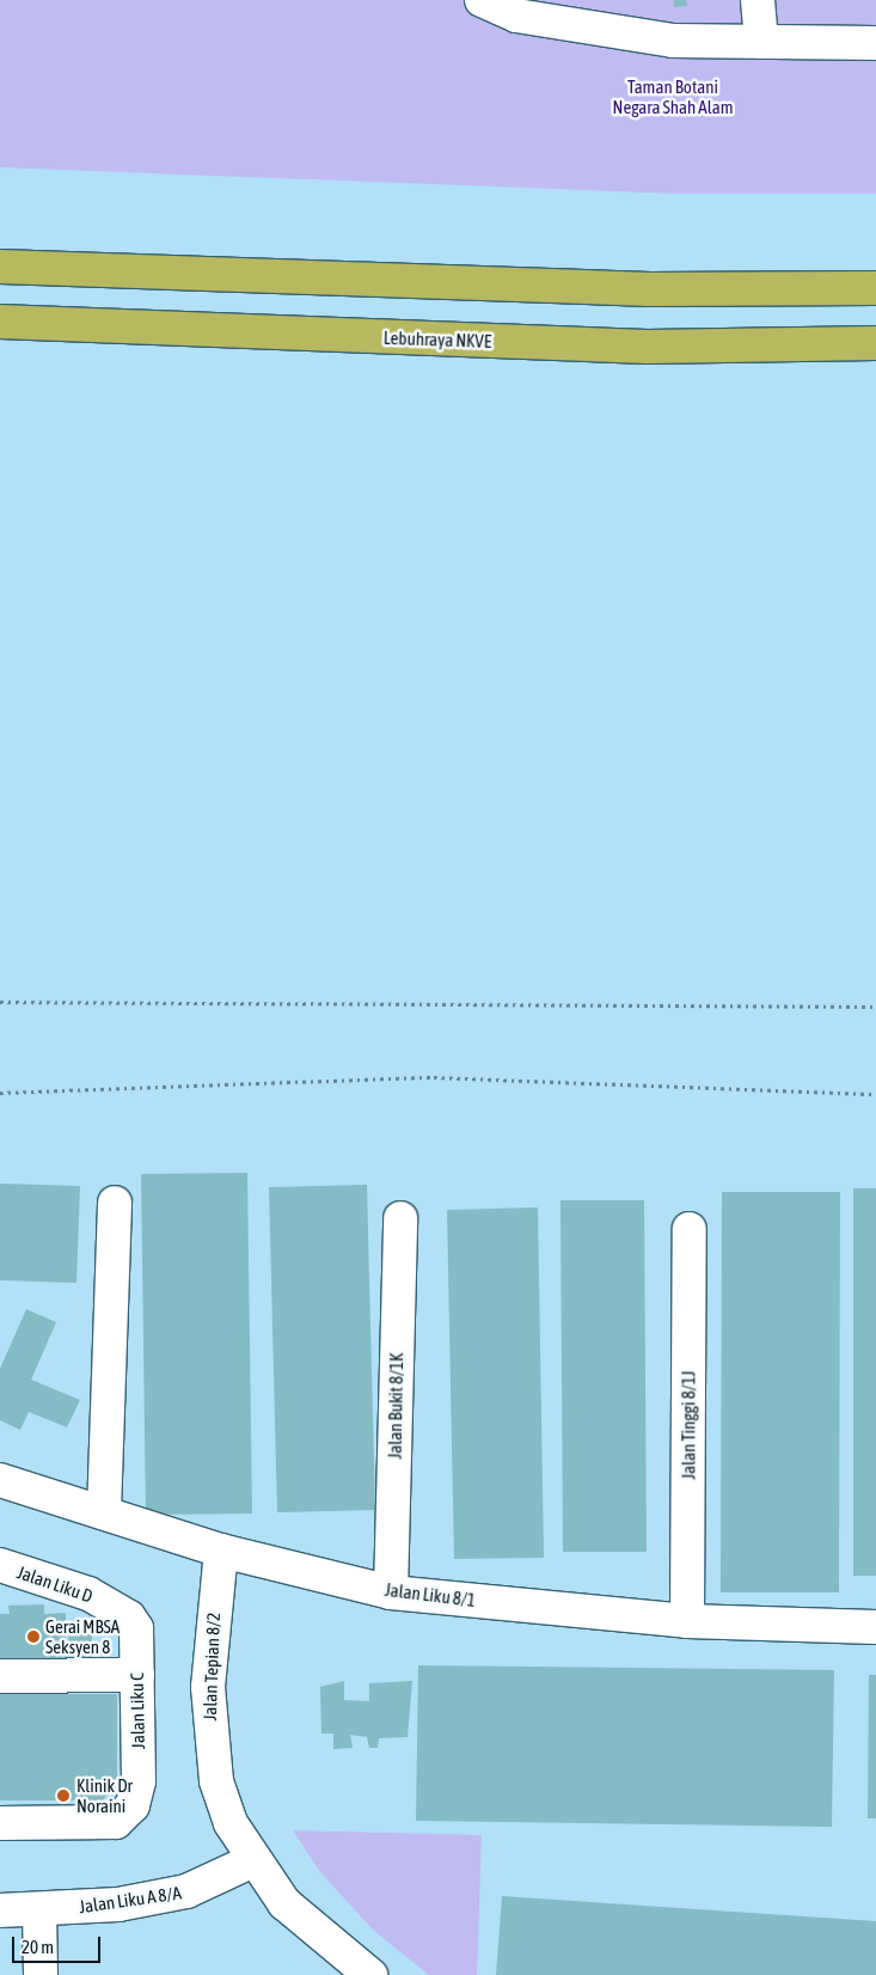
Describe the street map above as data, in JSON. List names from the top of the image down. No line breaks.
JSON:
{"streets":{"highway":["Lebuhraya NKVE"],"street":["Jalan Bukit 8/1K","Jalan Tinggi 8/1J","Jalan Liku D","Jalan Liku 8/1","Jalan Tepian 8/2","Jalan Liku C","Jalan Liku A 8/A"]},"crossings":[["Jalan Bukit 8/1K","Jalan Liku 8/1"],["Jalan Tinggi 8/1J","Jalan Liku 8/1"],["Jalan Liku D","Jalan Liku C"],["Jalan Liku 8/1","Jalan Tepian 8/2"],["Jalan Tepian 8/2","Jalan Liku A 8/A"]],"parks":["Taman Botani Negara Shah Alam"],"places":["Gerai MBSA Seksyen 8","Klinik Dr Noraini"],"scale_bar":"20 m"}
